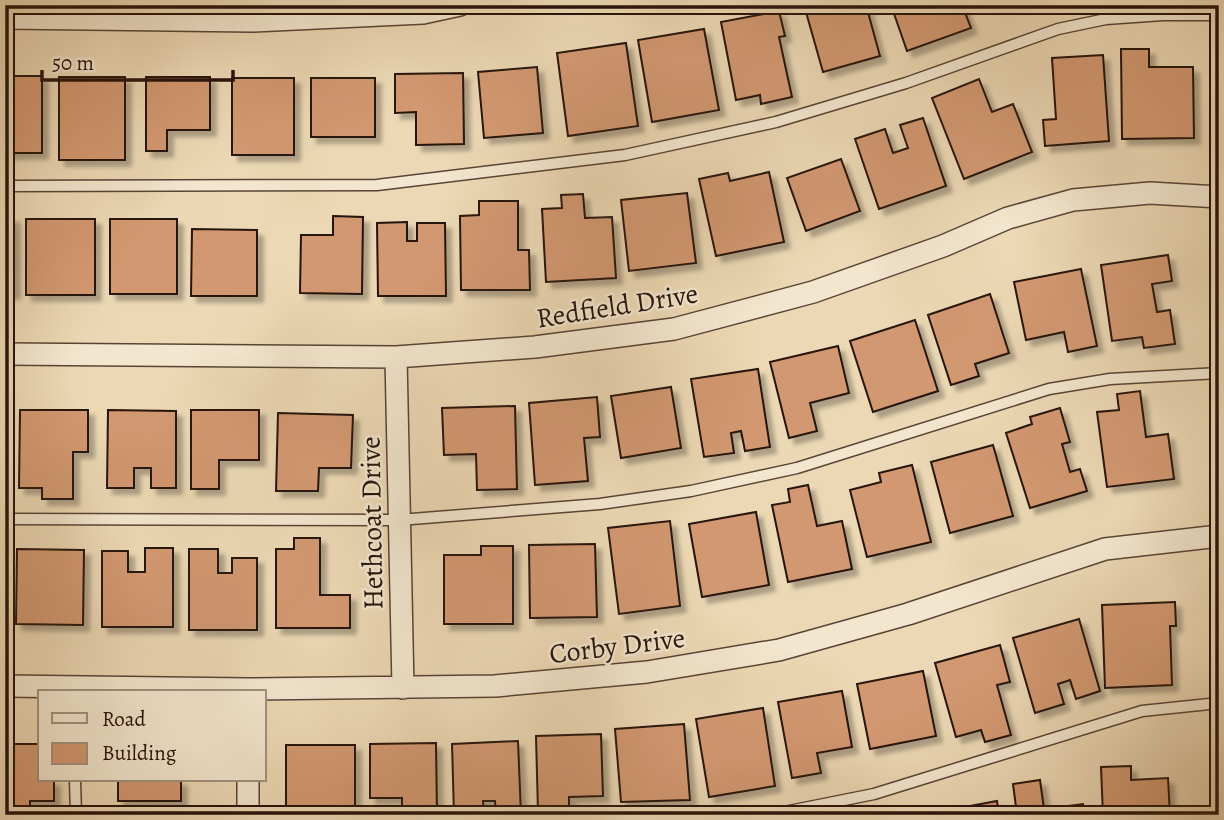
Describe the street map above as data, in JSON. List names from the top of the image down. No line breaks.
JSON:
{"streets":{"street":["Redfield Drive","Hethcoat Drive","Corby Drive"]},"crossings":[["Redfield Drive","Hethcoat Drive"],["Hethcoat Drive","Corby Drive"]],"legend":["Road","Building"],"scale_bar":"50 m"}
